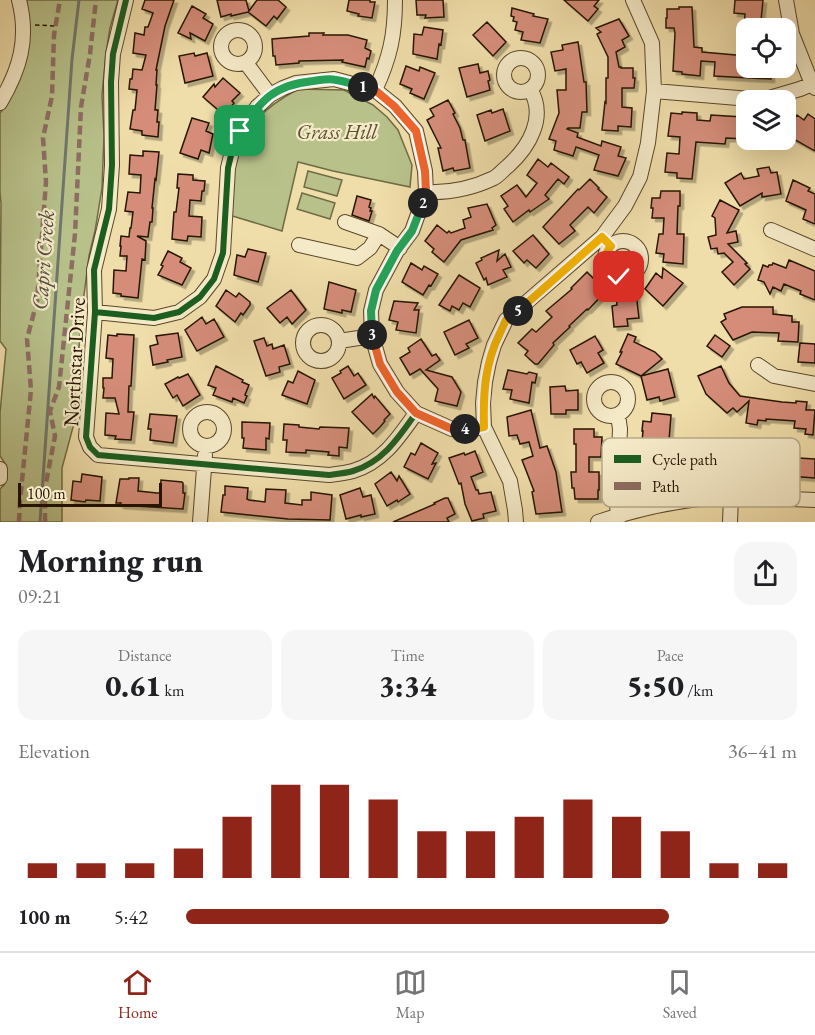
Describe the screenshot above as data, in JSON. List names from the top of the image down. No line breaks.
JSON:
{"streets":{"street":["Northstar Drive"]},"water":["Capri Creek"],"parks":["Grass Hill"],"legend":["Cycle path","Path"],"scale_bar":"100 m","page":{"pins":["1","2","5","3","4"],"scale":"100 m","heading":["Morning run","09:21"],"stats":[["Distance","0.61 km"],["Time","3:34"],["Pace","5:50 /km"]],"chart":["Elevation","36–41 m"],"list":[{"name":"100 m","note":"5:42"}],"tabs":["Home","Map","Saved"]}}
